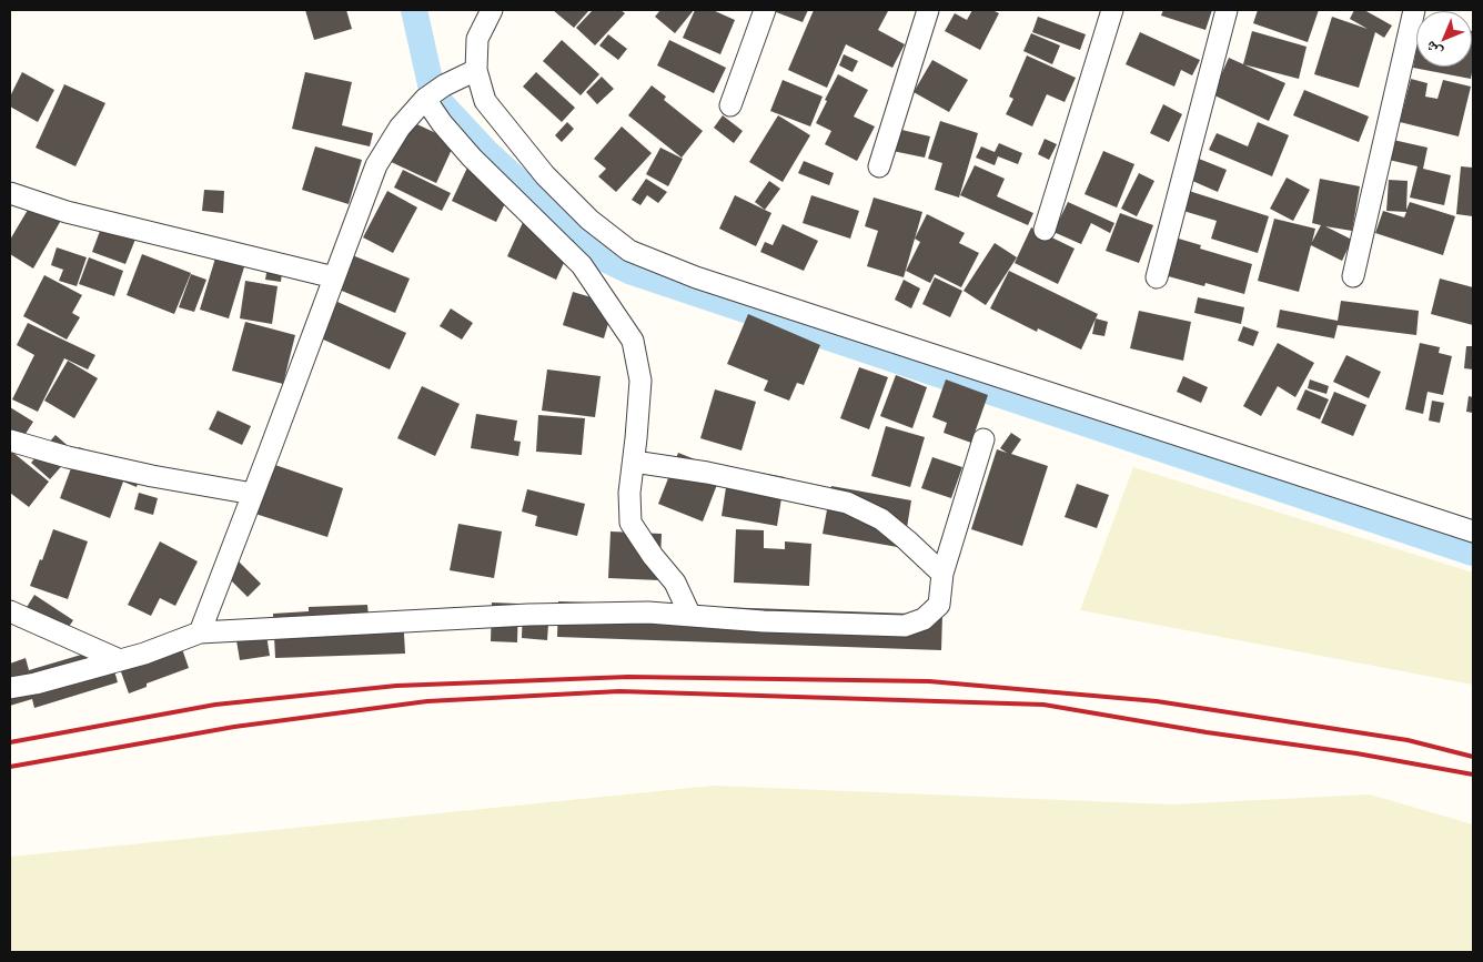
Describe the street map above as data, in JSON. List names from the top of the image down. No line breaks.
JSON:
{"north":"bottom left"}
